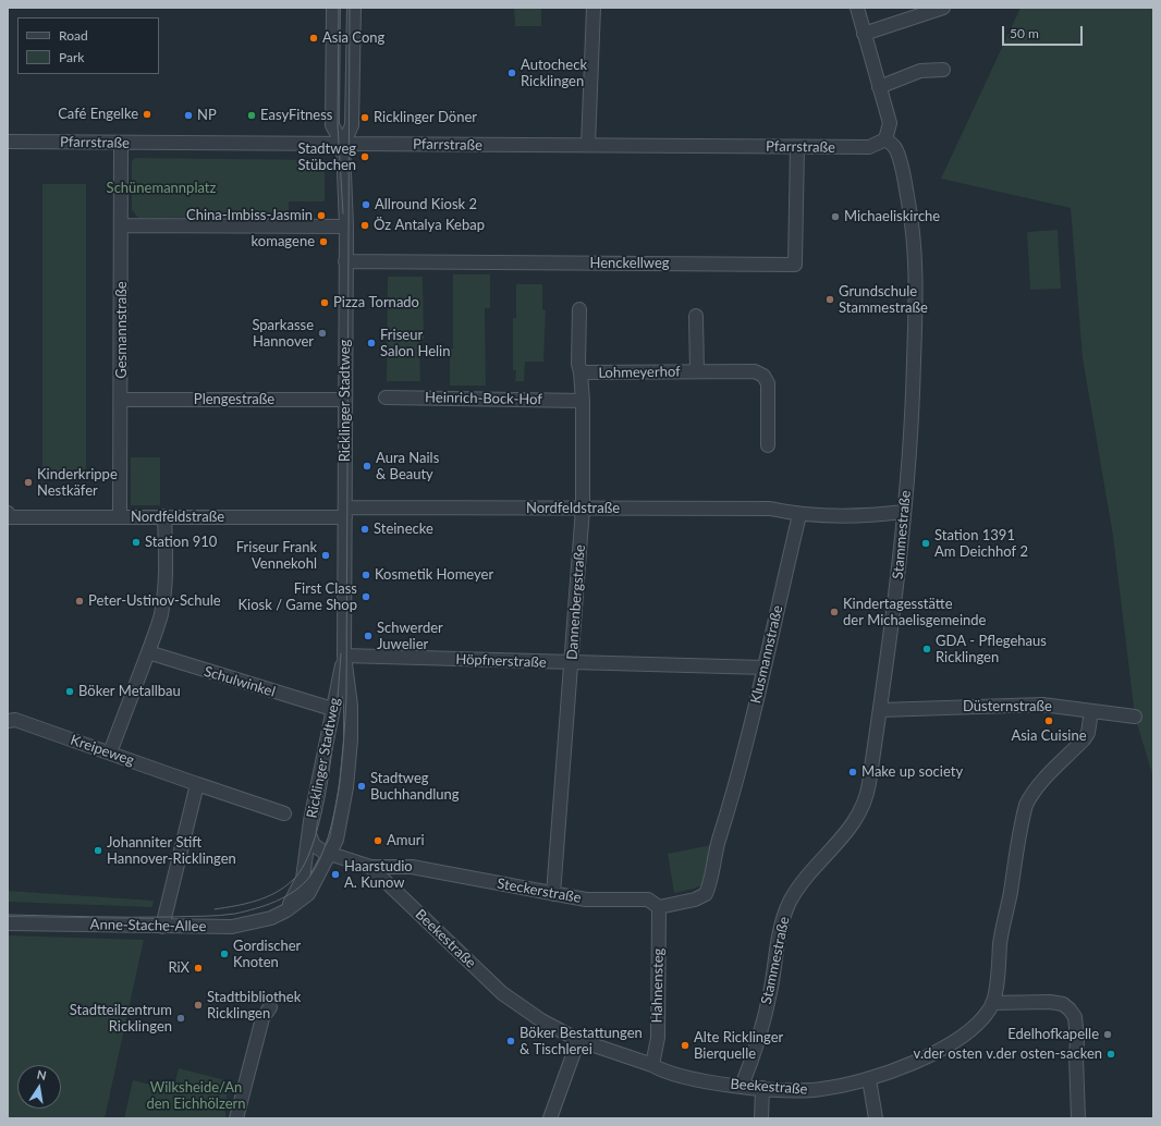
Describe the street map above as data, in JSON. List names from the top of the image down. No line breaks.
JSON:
{"streets":{"street":["Pfarrstraße","Henckellweg","Gesmannstraße","Lohmeyerhof","Heinrich-Bock-Hof","Plengestraße","Ricklinger Stadtweg","Nordfeldstraße","Stammestraße","Dannenbergstraße","Klusmannstraße","Höpfnerstraße","Schulwinkel","Düsternstraße","Kreipeweg","Steckerstraße","Anne-Stache-Allee","Beekestraße","Hahnensteg"]},"crossings":[["Pfarrstraße","Henckellweg"],["Pfarrstraße","Gesmannstraße"],["Pfarrstraße","Ricklinger Stadtweg"],["Pfarrstraße","Stammestraße"],["Henckellweg","Ricklinger Stadtweg"],["Gesmannstraße","Plengestraße"],["Gesmannstraße","Nordfeldstraße"],["Lohmeyerhof","Dannenbergstraße"],["Heinrich-Bock-Hof","Dannenbergstraße"],["Plengestraße","Ricklinger Stadtweg"],["Ricklinger Stadtweg","Nordfeldstraße"],["Ricklinger Stadtweg","Höpfnerstraße"],["Ricklinger Stadtweg","Schulwinkel"],["Ricklinger Stadtweg","Anne-Stache-Allee"],["Ricklinger Stadtweg","Beekestraße"],["Nordfeldstraße","Dannenbergstraße"],["Nordfeldstraße","Klusmannstraße"],["Stammestraße","Düsternstraße"],["Stammestraße","Beekestraße"],["Dannenbergstraße","Höpfnerstraße"],["Dannenbergstraße","Steckerstraße"],["Klusmannstraße","Höpfnerstraße"],["Klusmannstraße","Steckerstraße"],["Klusmannstraße","Hahnensteg"],["Düsternstraße","Beekestraße"],["Steckerstraße","Beekestraße"],["Steckerstraße","Hahnensteg"],["Anne-Stache-Allee","Beekestraße"],["Beekestraße","Hahnensteg"]],"parks":["Schünemannplatz","Wilksheide/An den Eichhölzern"],"places":["Asia Cong","Autocheck Ricklingen","Café Engelke","NP","EasyFitness","Ricklinger Döner","Stadtweg Stübchen","Allround Kiosk 2","China-Imbiss-Jasmin","Michaeliskirche","Öz Antalya Kebap","komagene","Grundschule Stammestraße","Pizza Tornado","Sparkasse Hannover","Friseur Salon Helin","Aura Nails & Beauty","Kinderkrippe Nestkäfer","Steinecke","Station 910","Station 1391 Am Deichhof 2","Friseur Frank Vennekohl","Kosmetik Homeyer","First Class Kiosk / Game Shop","Peter-Ustinov-Schule","Kindertagesstätte der Michaelisgemeinde","Schwerder Juwelier","GDA - Pflegehaus Ricklingen","Böker Metallbau","Asia Cuisine","Make up society","Stadtweg Buchhandlung","Amuri","Johanniter Stift Hannover-Ricklingen","Haarstudio A. Kunow","Gordischer Knoten","RiX","Stadtbibliothek Ricklingen","Stadtteilzentrum Ricklingen","Edelhofkapelle","Böker Bestattungen & Tischlerei","Alte Ricklinger Bierquelle","v.der osten v.der osten-sacken"],"legend":["Road","Park"],"scale_bar":"50 m","north":"top"}
